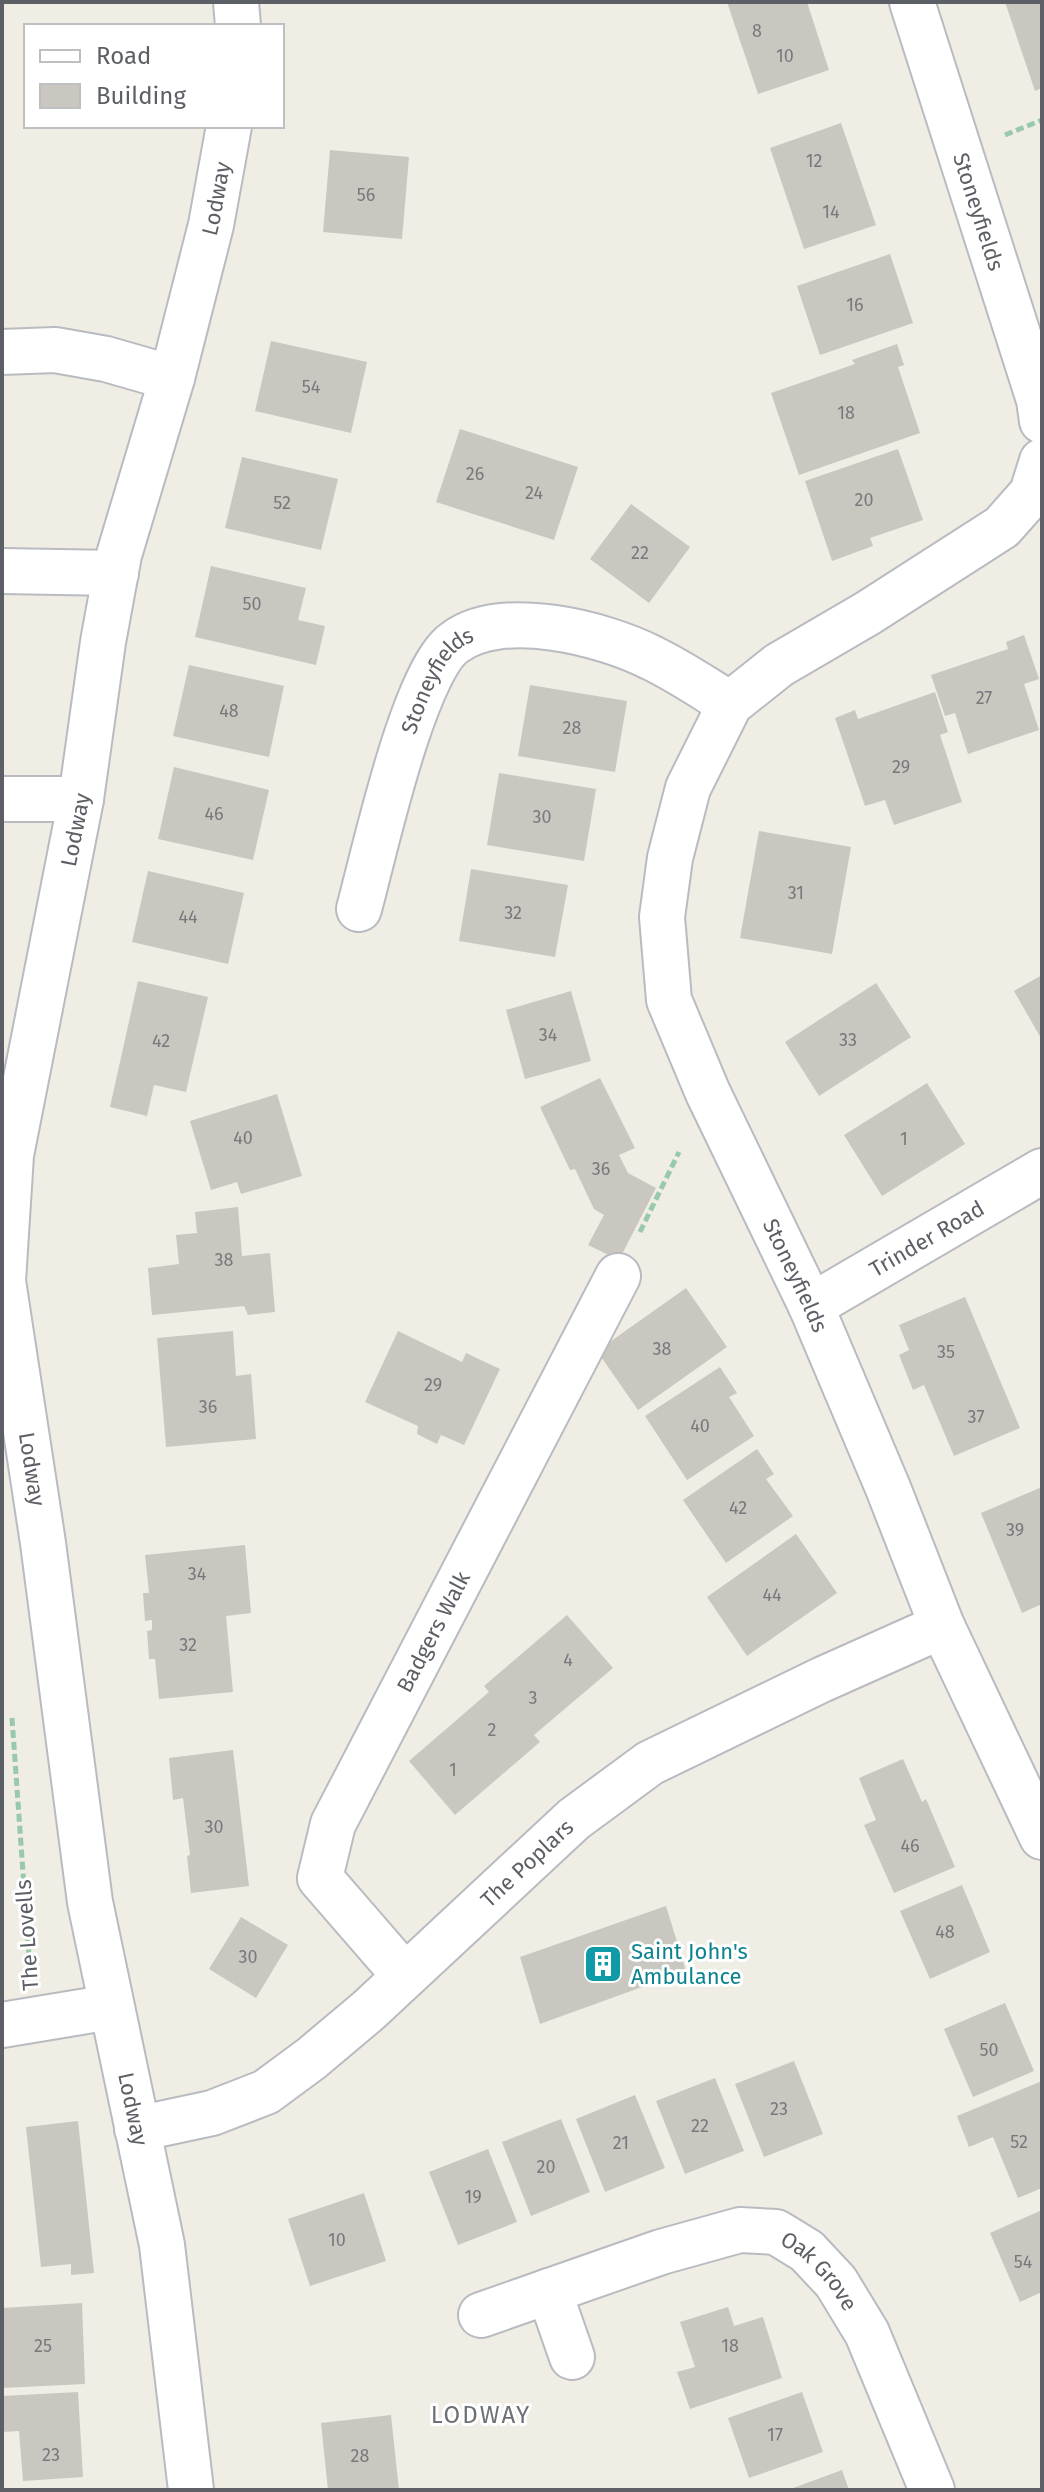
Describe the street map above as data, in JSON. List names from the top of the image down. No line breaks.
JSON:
{"streets":{"street":["Lodway","Stoneyfields","Trinder Road","Badgers Walk","The Poplars","The Lovells","Oak Grove"]},"crossings":[["Lodway","The Poplars"],["Lodway","The Lovells"],["Stoneyfields","Trinder Road"],["Stoneyfields","The Poplars"],["Badgers Walk","The Poplars"]],"districts":["LODWAY"],"places":{"building":["Saint John's Ambulance"]},"house_numbers":["8","10","12","56","14","16","54","18","26","24","20","52","22","50","27","48","28","29","46","30","31","32","44","34","33","42","40","1","36","38","38","35","29","36","37","40","42","39","34","44","32","4","3","2","1","30","46","48","30","50","23","22","52","21","20","19","10","54","25","18","17","23","28"],"legend":["Road","Building"]}
